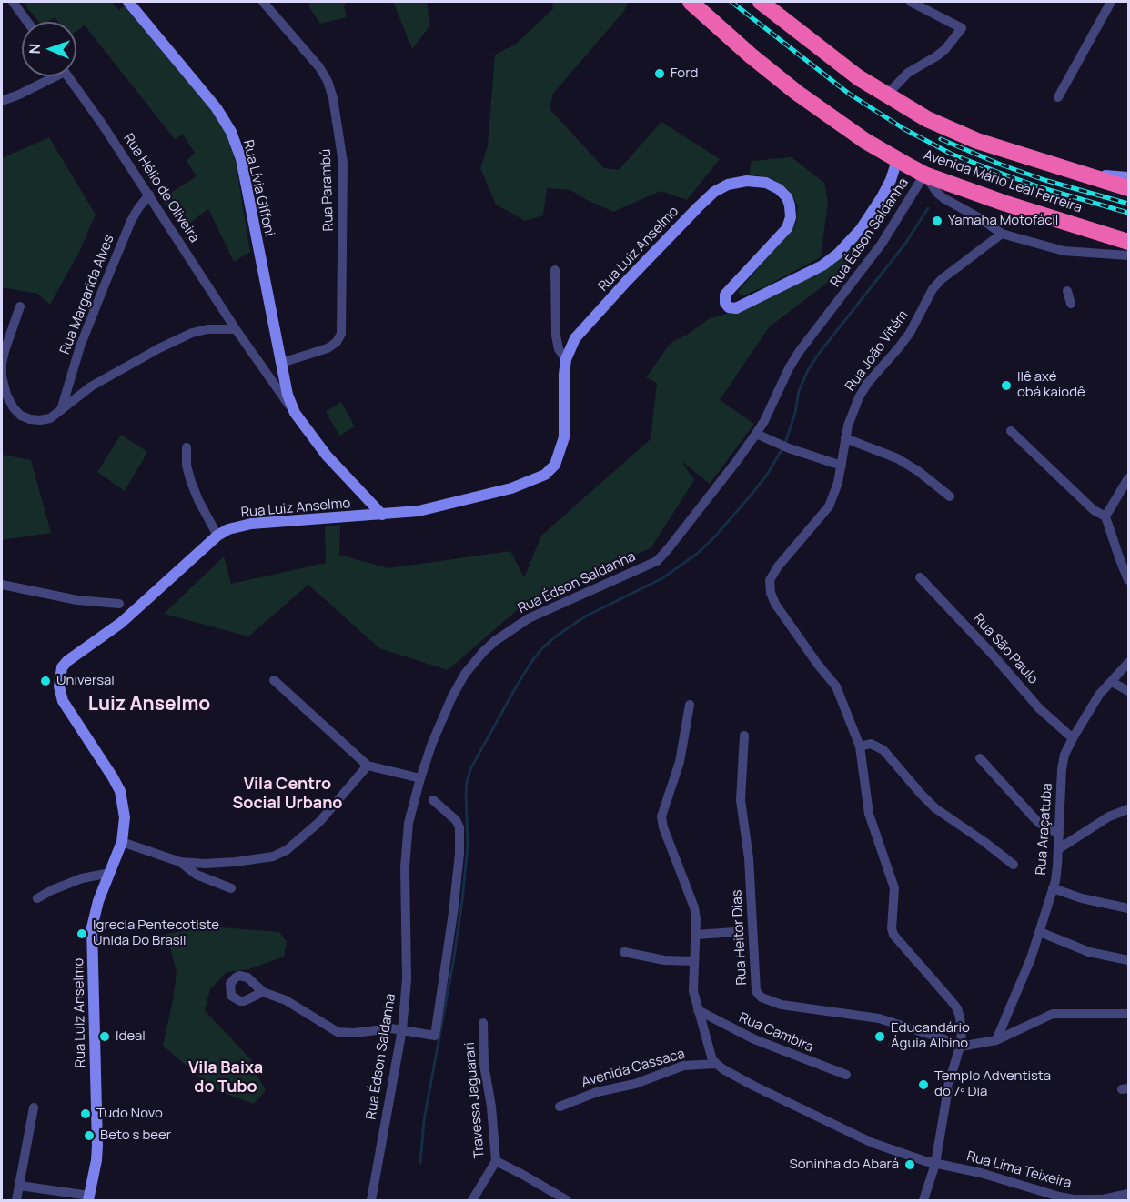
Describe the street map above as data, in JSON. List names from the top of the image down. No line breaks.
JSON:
{"streets":{"highway":["Avenida Mário Leal Ferreira"],"street":["Rua Hélio de Oliveira","Rua Lívia Giffoni","Rua Parambú","Rua Édson Saldanha","Rua Luiz Anselmo","Rua Margarida Alves","Rua João Vitém","Rua São Paulo","Rua Araçatuba","Rua Heitor Dias","Rua Cambira","Avenida Cassaca","Travessa Jaguarari","Rua Lima Teixeira"]},"crossings":[["Avenida Mário Leal Ferreira","Rua Édson Saldanha"],["Avenida Mário Leal Ferreira","Rua Luiz Anselmo"],["Rua Hélio de Oliveira","Rua Lívia Giffoni"],["Rua Hélio de Oliveira","Rua Margarida Alves"],["Rua Lívia Giffoni","Rua Parambú"],["Rua Lívia Giffoni","Rua Luiz Anselmo"],["Rua João Vitém","Rua Heitor Dias"],["Rua João Vitém","Rua Lima Teixeira"],["Rua São Paulo","Rua Araçatuba"],["Avenida Cassaca","Rua Lima Teixeira"]],"districts":["Luiz Anselmo","Vila Centro Social Urbano","Vila Baixa do Tubo"],"places":["Ford","Yamaha Motofácil","Ilê axé obá kaiodê","Universal","Igrecia Pentecotiste Unida Do Brasil","Ideal","Educandário Águia Albino","Templo Adventista do 7º Dia","Tudo Novo","Beto s beer","Soninha do Abará"],"north":"left"}
